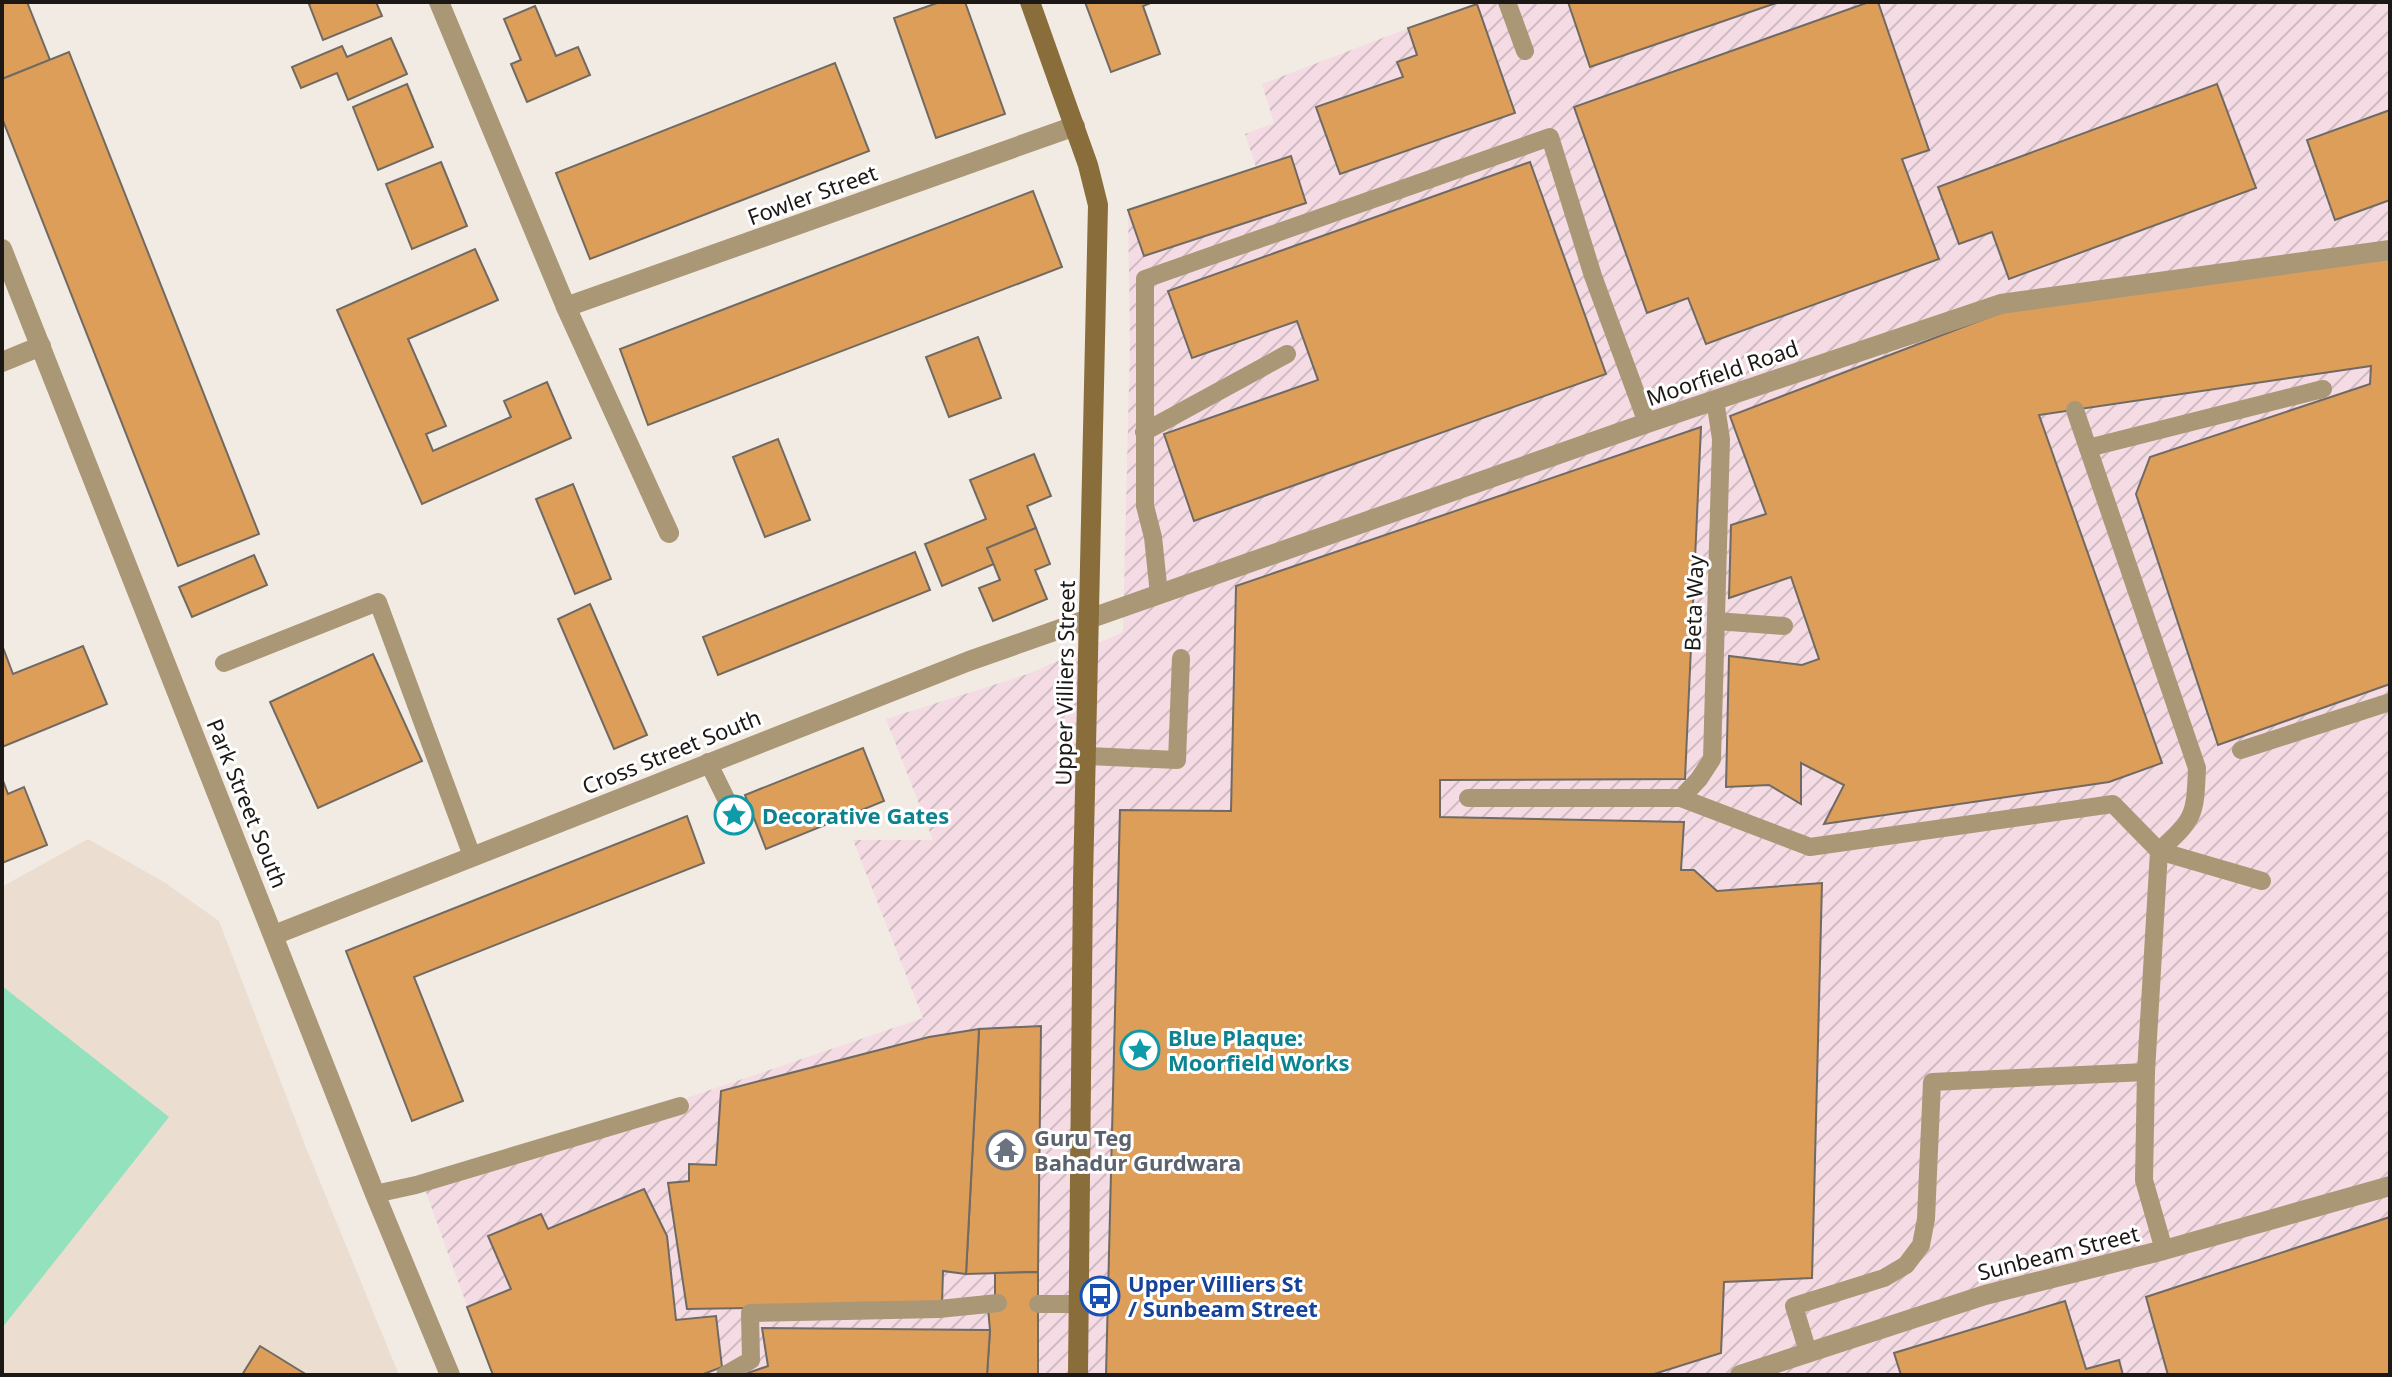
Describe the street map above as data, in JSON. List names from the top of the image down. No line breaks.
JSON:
{"streets":{"street":["Fowler Street","Moorfield Road","Upper Villiers Street","Cross Street South","Park Street South","Sunbeam Street"],"lane":["Beta Way"]},"crossings":[["Fowler Street","Upper Villiers Street"],["Moorfield Road","Beta Way"],["Moorfield Road","Upper Villiers Street"],["Moorfield Road","Cross Street South"],["Upper Villiers Street","Cross Street South"],["Cross Street South","Park Street South"]],"places":{"place":["Decorative Gates","Blue Plaque: Moorfield Works"],"temple":["Guru Teg Bahadur Gurdwara"],"bus stop":["Upper Villiers St / Sunbeam Street"]}}
